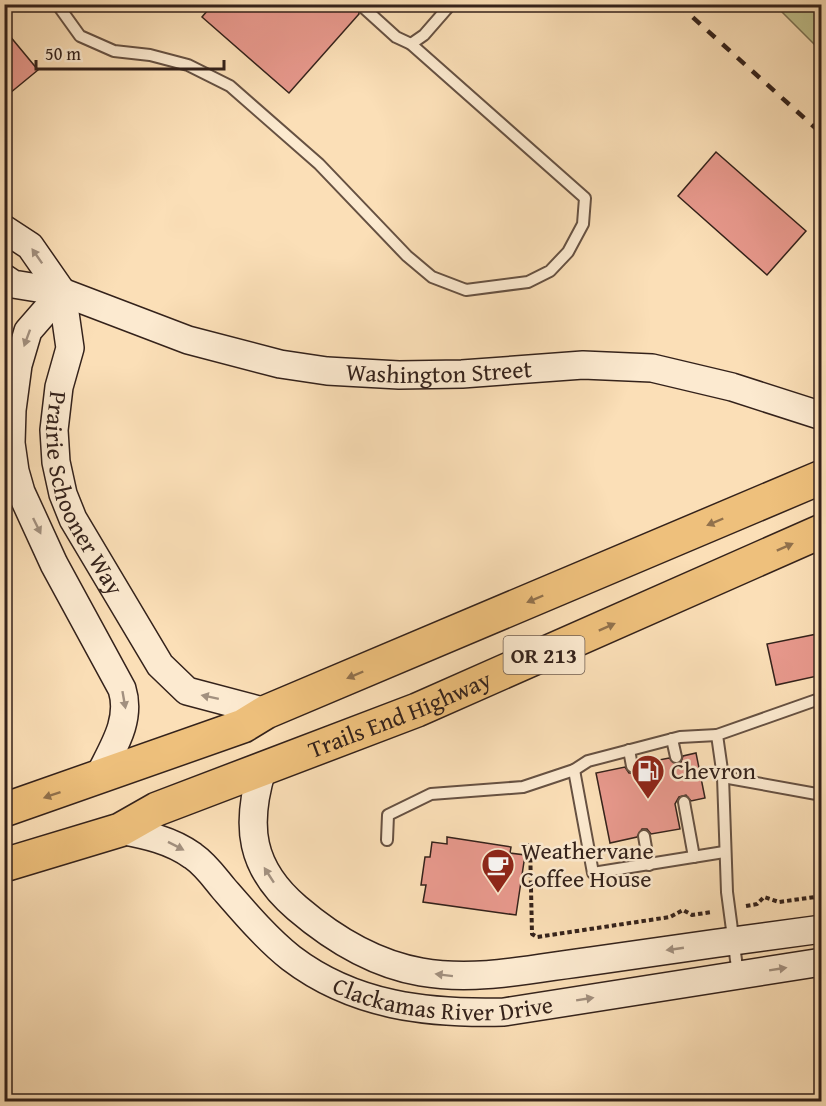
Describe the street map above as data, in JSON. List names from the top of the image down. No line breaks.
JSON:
{"streets":{"highway":["OR 213","Trails End Highway"],"main road":["Washington Street","Prairie Schooner Way","Clackamas River Drive"]},"crossings":[["Washington Street","Prairie Schooner Way"],["Prairie Schooner Way","OR 213"],["Trails End Highway","Clackamas River Drive"]],"places":{"fuel station":["Chevron"],"cafe":["Weathervane Coffee House"]},"scale_bar":"50 m"}
